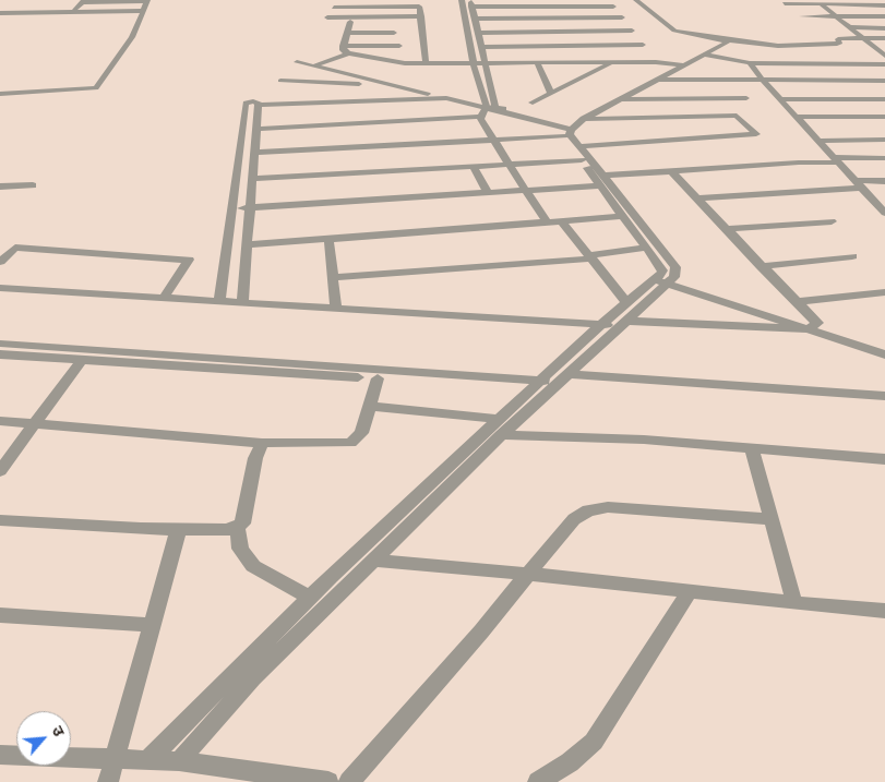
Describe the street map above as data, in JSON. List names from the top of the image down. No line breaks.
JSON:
{"north":"top right"}
